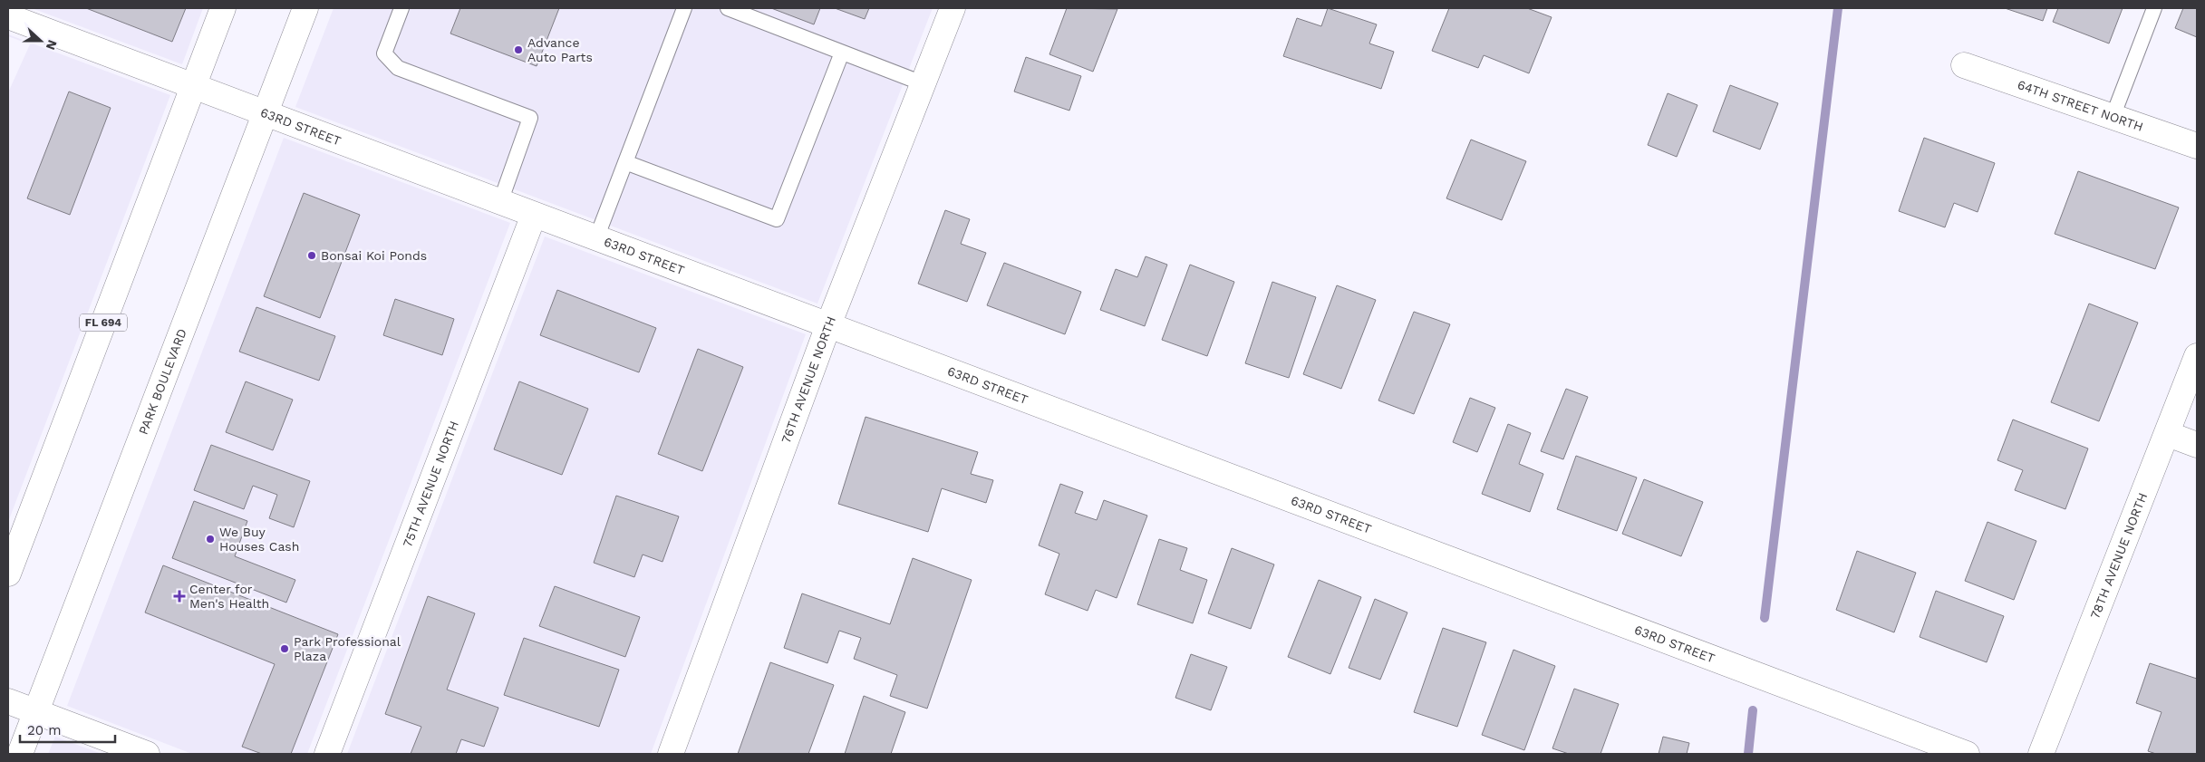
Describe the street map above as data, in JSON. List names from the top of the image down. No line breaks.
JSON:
{"streets":{"street":["64TH STREET NORTH","63RD STREET","FL 694","76TH AVENUE NORTH","PARK BOULEVARD","75TH AVENUE NORTH","78TH AVENUE NORTH"]},"crossings":[["63RD STREET","FL 694"],["63RD STREET","76TH AVENUE NORTH"],["63RD STREET","PARK BOULEVARD"],["63RD STREET","75TH AVENUE NORTH"]],"places":{"other":["Advance Auto Parts","Bonsai Koi Ponds","We Buy Houses Cash","Park Professional Plaza"],"health":["Center for Men's Health"]},"scale_bar":"20 m","north":"right"}
